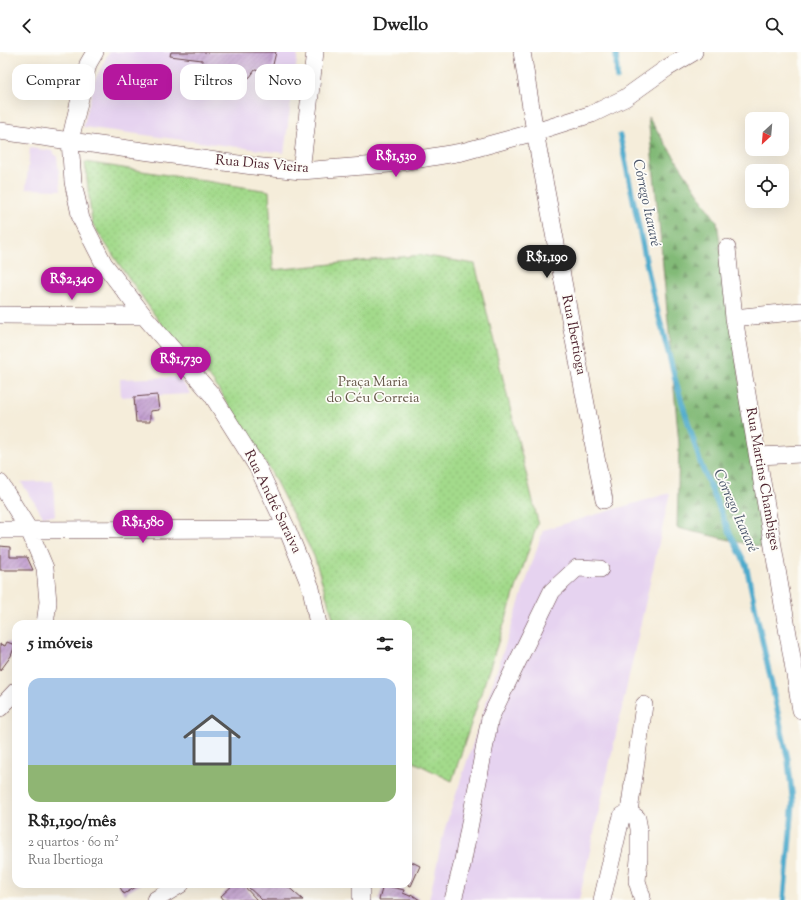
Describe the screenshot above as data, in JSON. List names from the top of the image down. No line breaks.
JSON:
{"streets":{"street":["Rua Dias Vieira","Rua Ibertioga","Rua Martins Chambiges","Rua André Saraiva"]},"crossings":[["Rua Dias Vieira","Rua Ibertioga"],["Rua Dias Vieira","Rua André Saraiva"]],"water":["Córrego Itararé"],"parks":["Praça Maria do Céu Correia"],"north":"bottom left","page":{"header":"Dwello","chip":["Comprar","Alugar","Filtros","Novo"],"price":["R$1,530","R$1,190","R$2,340","R$1,730","R$1,580"],"heading":"5 imóveis","list":[{"name":"R$1,190/mês","note":"2 quartos · 60 m² · Rua Ibertioga"}]}}
